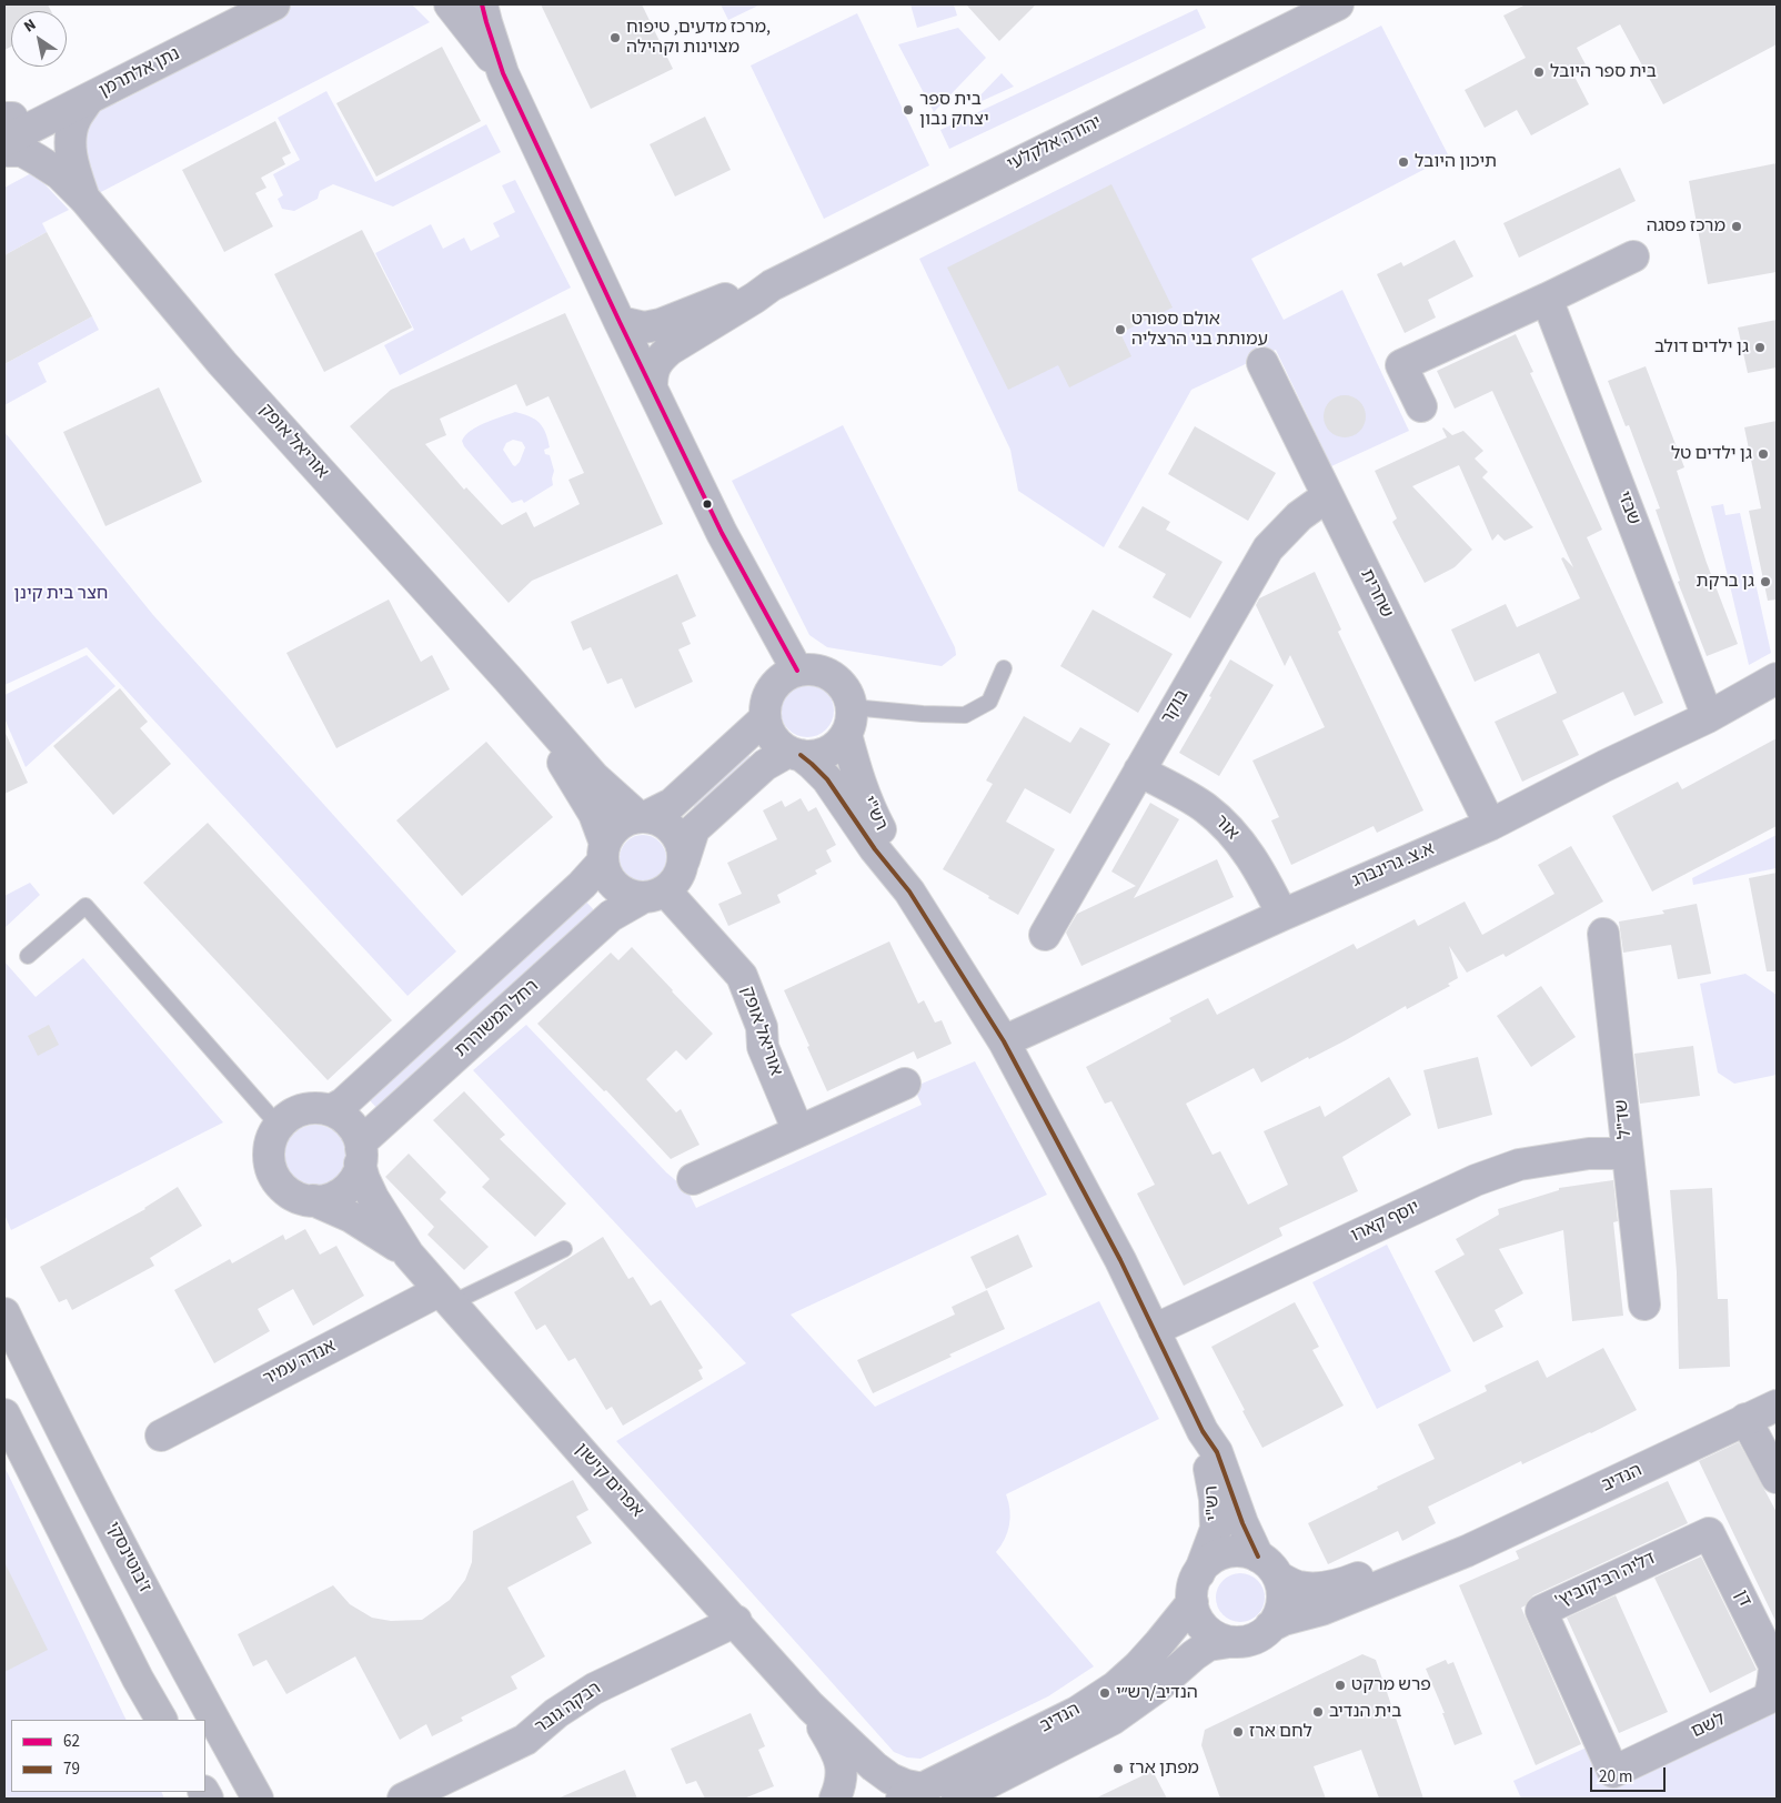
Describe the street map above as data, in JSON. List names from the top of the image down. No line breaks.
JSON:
{"streets":{"main road":["ז'בוטינסקי"],"street":["נתן אלתרמן","יהודה אלקלעי","אוריאל אופק","שבזי","שחרית","בוקר","רש\"י","אור","א.צ. גרינברג","רחל המשוררת","שד\"ל","יוסף קארו","אנדה עמיר","הנדיב","אפרים קישון","'דליה רביקוביץ","דן","רבקה גובר","לשם"]},"crossings":[["נתן אלתרמן","אוריאל אופק"],["אוריאל אופק","רחל המשוררת"],["שבזי","א.צ. גרינברג"],["שחרית","בוקר"],["שחרית","א.צ. גרינברג"],["בוקר","אור"],["רש\"י","א.צ. גרינברג"],["רש\"י","יוסף קארו"],["רש\"י","הנדיב"],["אור","א.צ. גרינברג"],["רחל המשוררת","אפרים קישון"],["שד\"ל","יוסף קארו"],["אנדה עמיר","אפרים קישון"],["הנדיב","אפרים קישון"],["אפרים קישון","רבקה גובר"],["'דליה רביקוביץ","דן"],["'דליה רביקוביץ","לשם"],["דן","לשם"]],"parks":["חצר בית קינן"],"places":["מרכז מדעים, טיפוח, מצוינות וקהילה","בית ספר היובל","בית ספר יצחק נבון","תיכון היובל","מרכז פסגה","אולם ספורט עמותת בני הרצליה","גן ילדים דולב","גן ילדים טל","גן ברקת","פרש מרקט","הנדיב/רש״י","בית הנדיב","לחם ארז","מפתן ארז"],"lines":["transit line 62","transit line 79"],"legend":["62","79"],"scale_bar":"20 m","north":"top left"}
